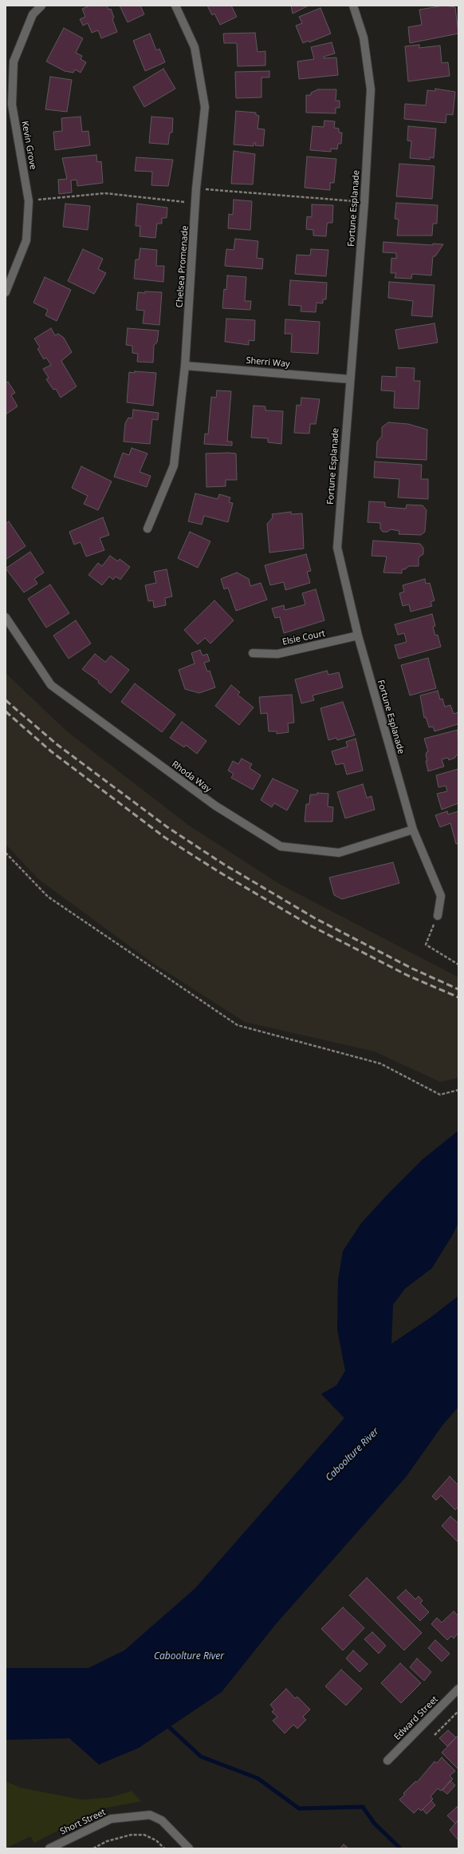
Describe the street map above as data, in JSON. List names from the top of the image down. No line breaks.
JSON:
{"streets":{"street":["Kevin Grove","Fortune Esplanade","Chelsea Promenade","Sherri Way","Elsie Court","Rhoda Way","Edward Street","Short Street"]},"crossings":[["Fortune Esplanade","Sherri Way"],["Fortune Esplanade","Elsie Court"],["Fortune Esplanade","Rhoda Way"],["Chelsea Promenade","Sherri Way"]],"water":["Caboolture River"]}
